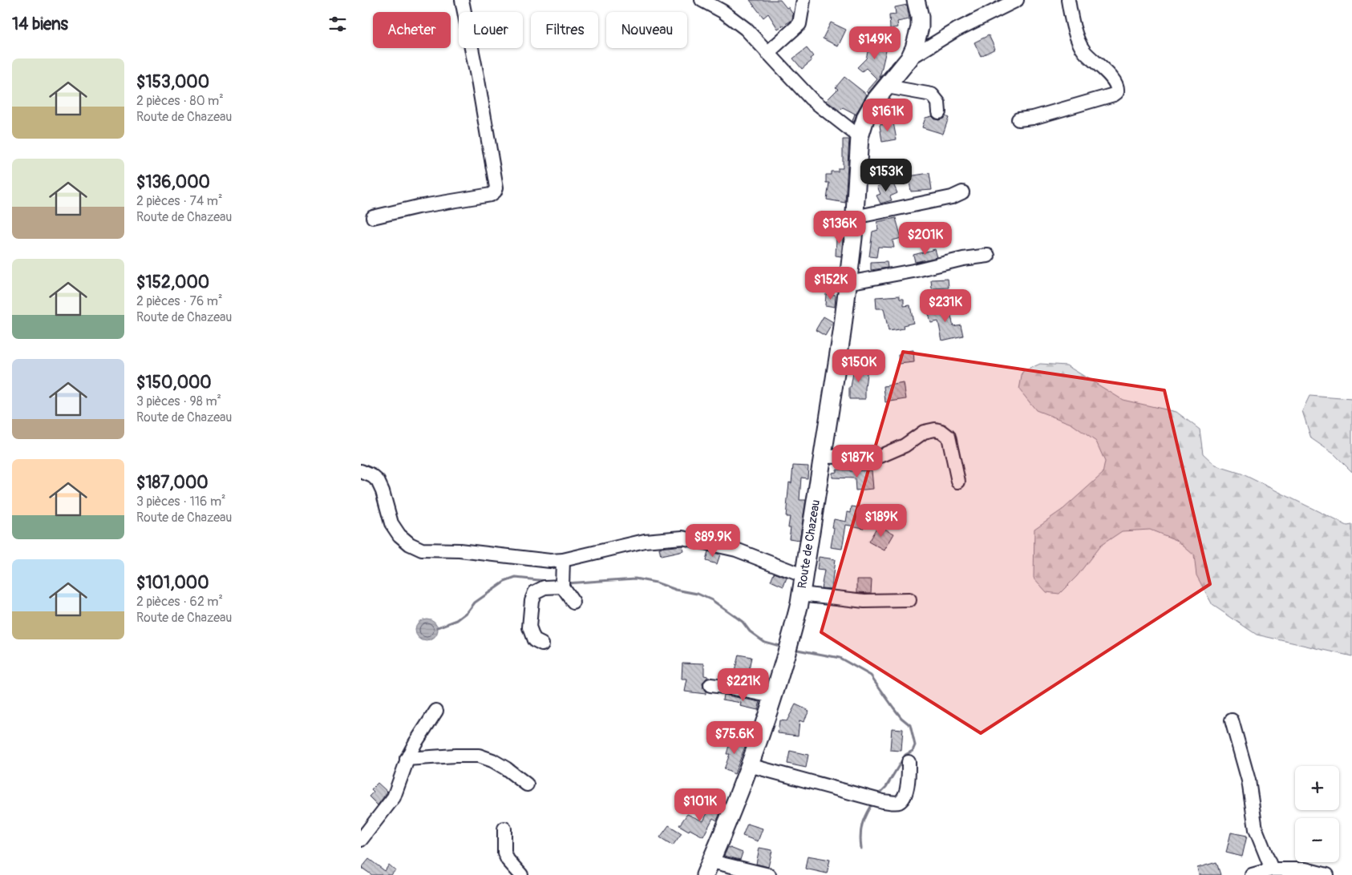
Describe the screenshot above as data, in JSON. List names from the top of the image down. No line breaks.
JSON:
{"streets":{"main road":["Route de Chazeau"]},"page":{"heading":"14 biens","chip":["Acheter","Louer","Filtres","Nouveau"],"price":["$149K","$161K","$153K","$136K","$201K","$152K","$231K","$150K","$187K","$189K","$89.9K","$221K","$75.6K","$101K"],"list":[{"name":"$153,000","note":"2 pièces · 80 m² · Route de Chazeau"},{"name":"$136,000","note":"2 pièces · 74 m² · Route de Chazeau"},{"name":"$152,000","note":"2 pièces · 76 m² · Route de Chazeau"},{"name":"$150,000","note":"3 pièces · 98 m² · Route de Chazeau"},{"name":"$187,000","note":"3 pièces · 116 m² · Route de Chazeau"},{"name":"$101,000","note":"2 pièces · 62 m² · Route de Chazeau"}],"map_buttons":["+","−"]}}
